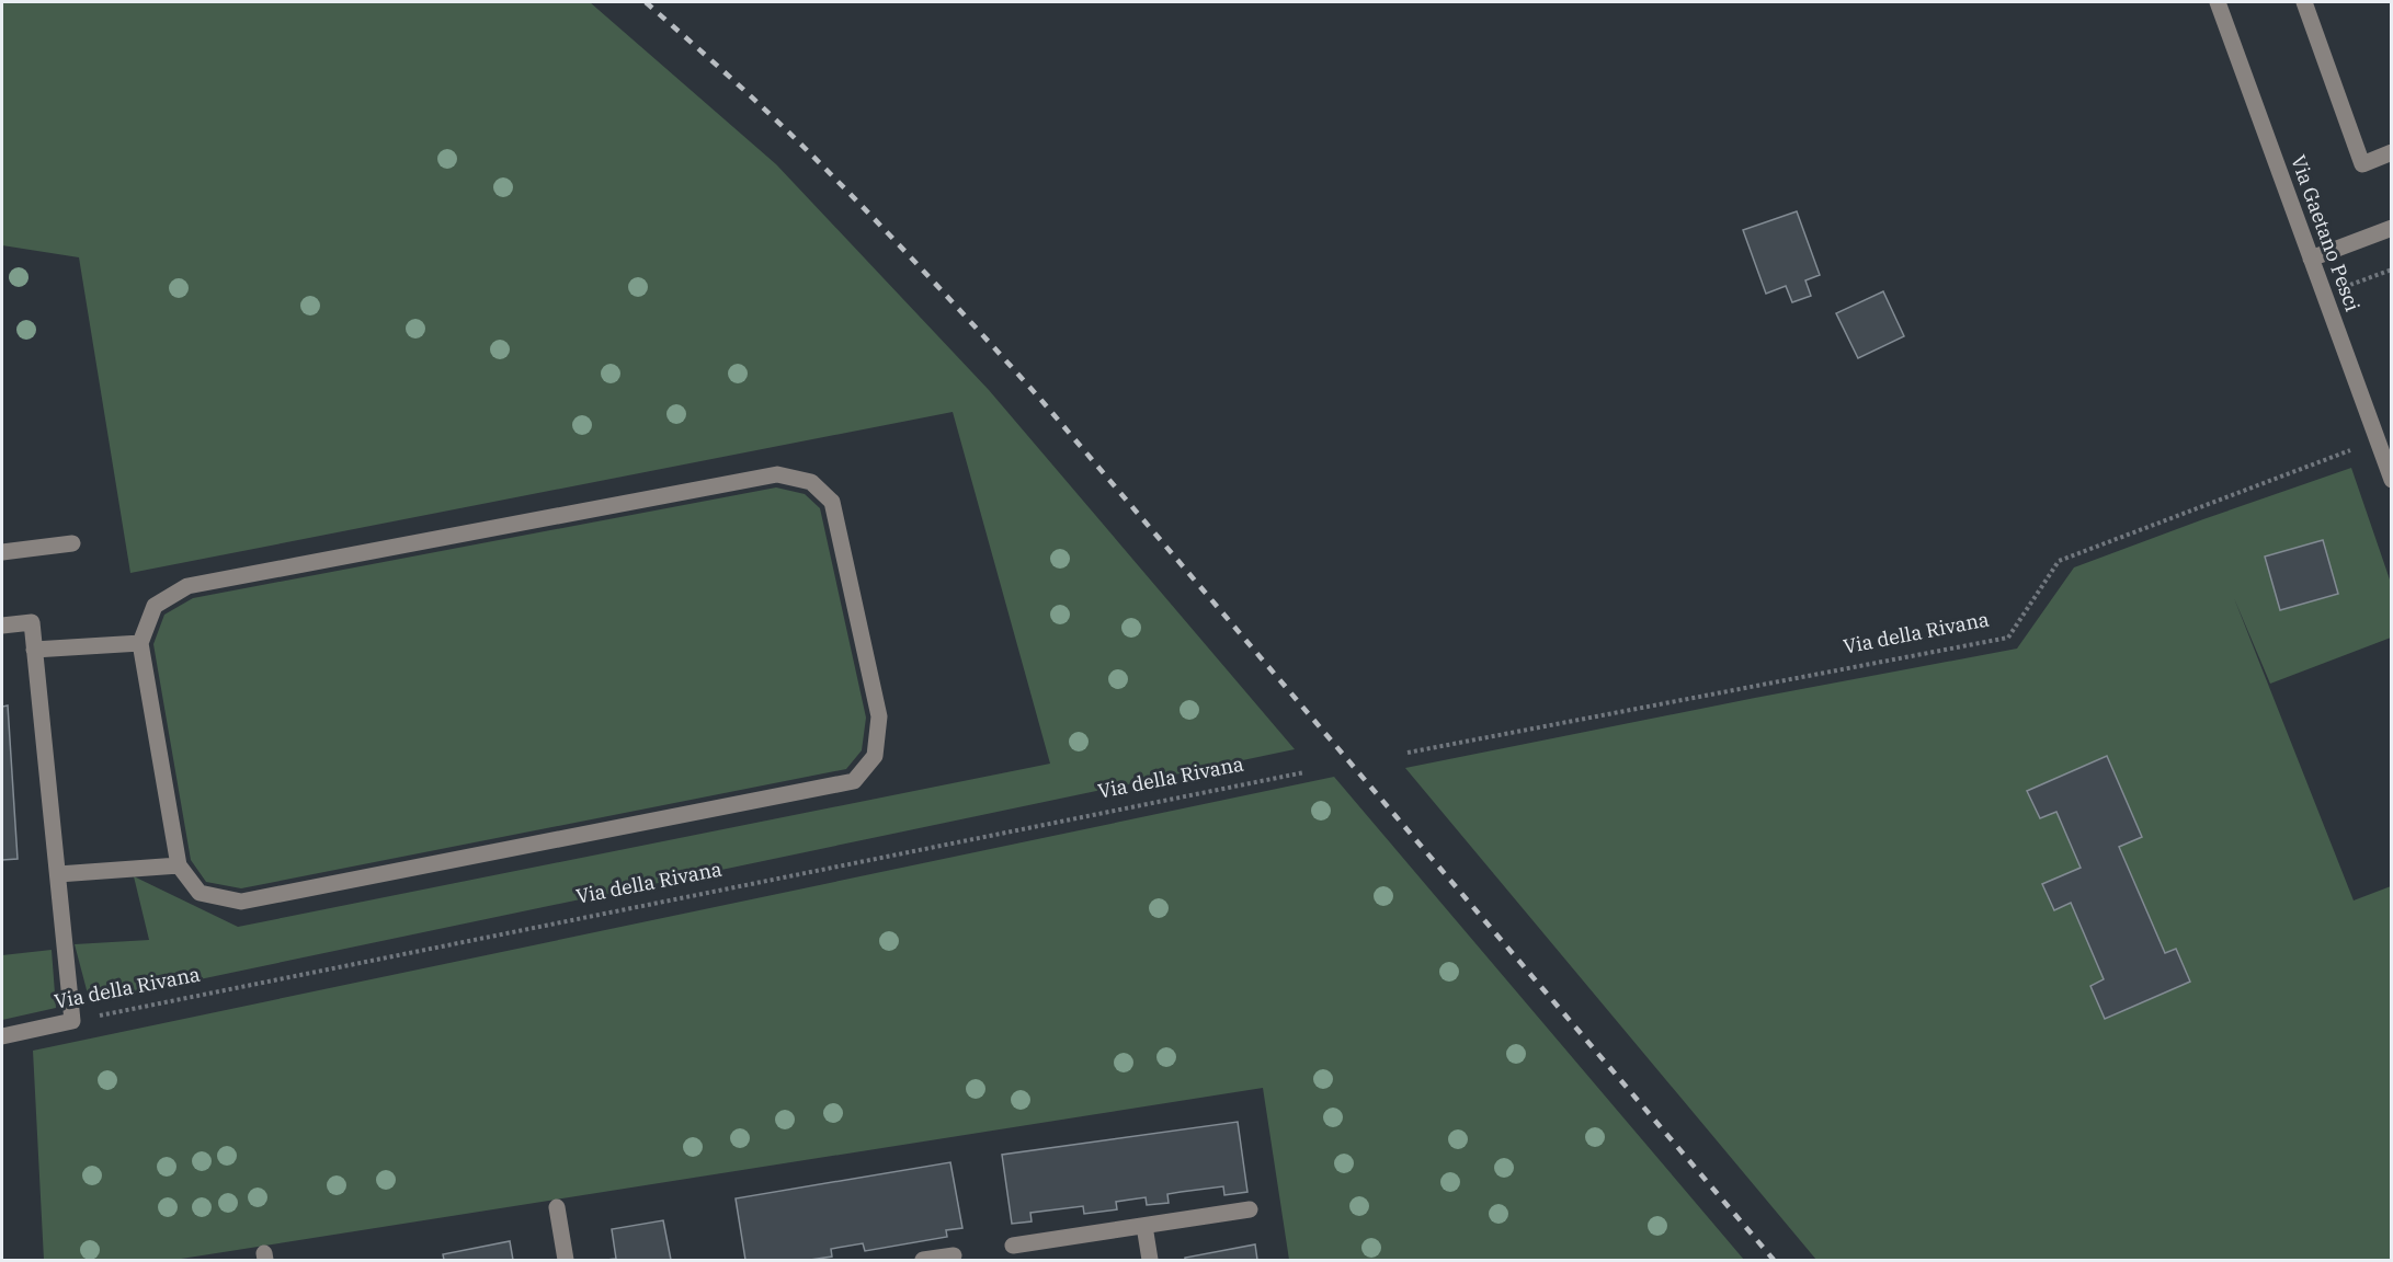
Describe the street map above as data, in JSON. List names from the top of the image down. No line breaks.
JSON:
{"streets":{"street":["Via Gaetano Pesci","Via della Rivana"]}}
